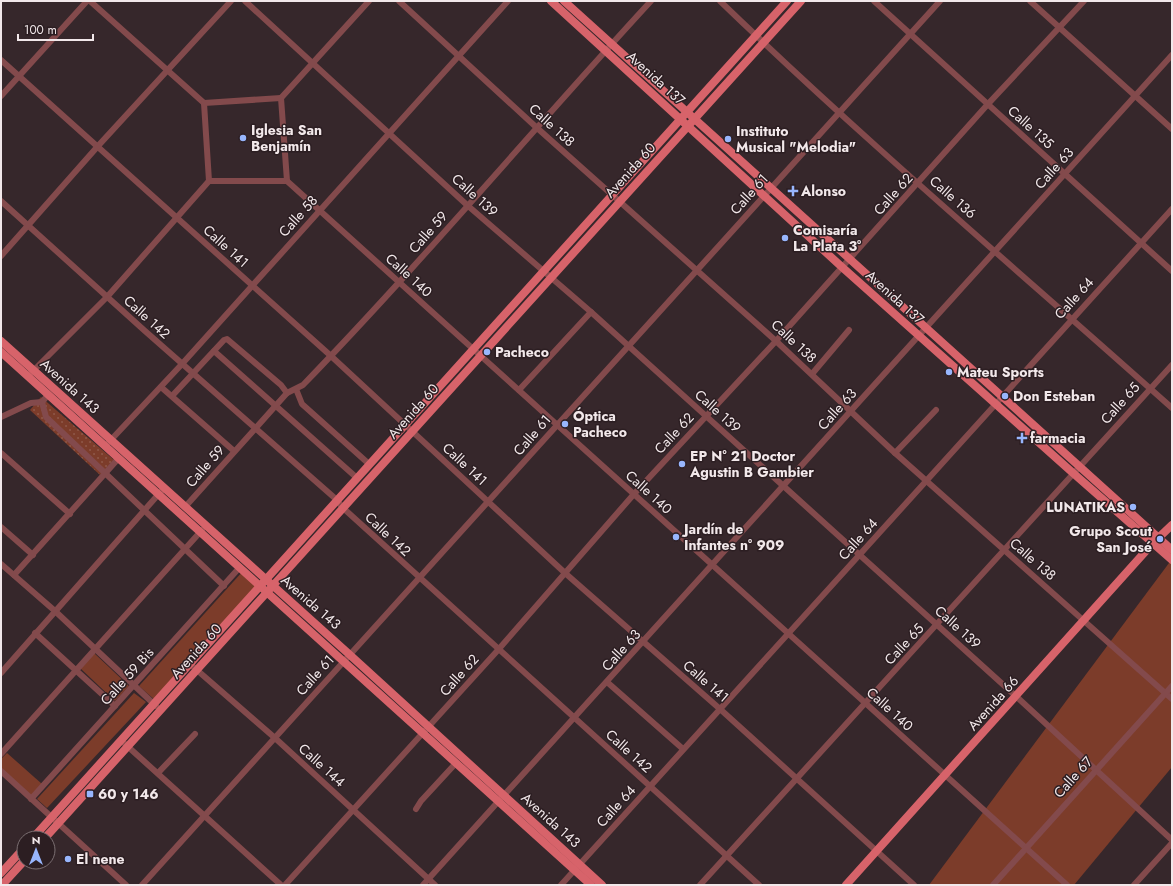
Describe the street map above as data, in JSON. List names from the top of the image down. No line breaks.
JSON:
{"streets":{"main road":["Avenida 137","Avenida 60","Avenida 143","Avenida 66"],"street":["Calle 138","Calle 135","Calle 63","Calle 61","Calle 62","Calle 139","Calle 136","Calle 58","Calle 59","Calle 141","Calle 140","Calle 64","Calle 142","Calle 65","Calle 59 Bis","Calle 144","Calle 67"]},"crossings":[["Avenida 137","Calle 63"],["Avenida 137","Avenida 60"],["Avenida 137","Calle 61"],["Avenida 137","Calle 62"],["Avenida 137","Calle 59"],["Avenida 137","Calle 64"],["Avenida 137","Calle 65"],["Avenida 137","Avenida 66"],["Calle 138","Calle 63"],["Calle 138","Avenida 60"],["Calle 138","Calle 61"],["Calle 138","Calle 62"],["Calle 138","Calle 58"],["Calle 138","Calle 59"],["Calle 138","Calle 64"],["Calle 138","Calle 65"],["Calle 138","Avenida 66"],["Calle 138","Calle 67"],["Calle 135","Calle 63"],["Calle 135","Calle 61"],["Calle 135","Calle 62"],["Calle 135","Calle 64"],["Calle 63","Calle 139"],["Calle 63","Calle 136"],["Calle 63","Calle 141"],["Calle 63","Calle 140"],["Calle 63","Calle 142"],["Calle 63","Avenida 143"],["Calle 63","Calle 144"],["Avenida 60","Calle 139"],["Avenida 60","Calle 136"],["Avenida 60","Calle 141"],["Avenida 60","Calle 140"],["Avenida 60","Calle 142"],["Avenida 60","Avenida 143"],["Avenida 60","Calle 144"],["Calle 61","Calle 139"],["Calle 61","Calle 136"],["Calle 61","Calle 141"],["Calle 61","Calle 140"],["Calle 61","Calle 142"],["Calle 61","Avenida 143"],["Calle 61","Calle 144"],["Calle 62","Calle 139"],["Calle 62","Calle 136"],["Calle 62","Calle 141"],["Calle 62","Calle 140"],["Calle 62","Calle 142"],["Calle 62","Avenida 143"],["Calle 62","Calle 144"],["Calle 139","Calle 58"],["Calle 139","Calle 59"],["Calle 139","Calle 64"],["Calle 139","Calle 65"],["Calle 139","Avenida 66"],["Calle 139","Calle 67"],["Calle 136","Calle 64"],["Calle 136","Calle 65"],["Calle 58","Calle 141"],["Calle 58","Calle 140"],["Calle 58","Calle 142"],["Calle 58","Avenida 143"],["Calle 59","Calle 141"],["Calle 59","Calle 140"],["Calle 59","Calle 142"],["Calle 59","Avenida 143"],["Calle 141","Calle 64"],["Calle 141","Calle 65"],["Calle 141","Avenida 66"],["Calle 140","Calle 64"],["Calle 140","Calle 65"],["Calle 140","Avenida 66"],["Calle 140","Calle 67"],["Calle 64","Calle 142"],["Calle 64","Avenida 143"],["Calle 142","Calle 65"],["Avenida 143","Calle 59 Bis"]],"places":{"other":["Iglesia San Benjamín","Instituto Musical \"Melodia\"","Comisaría La Plata 3°","Pacheco","Mateu Sports","Don Esteban","Óptica Pacheco","EP N° 21 Doctor Agustin B Gambier","LUNATIKAS","Jardín de Infantes n° 909","Grupo Scout San José","El nene"],"health":["Alonso","farmacia"],"transit":["60 y 146"]},"scale_bar":"100 m","north":"top"}
